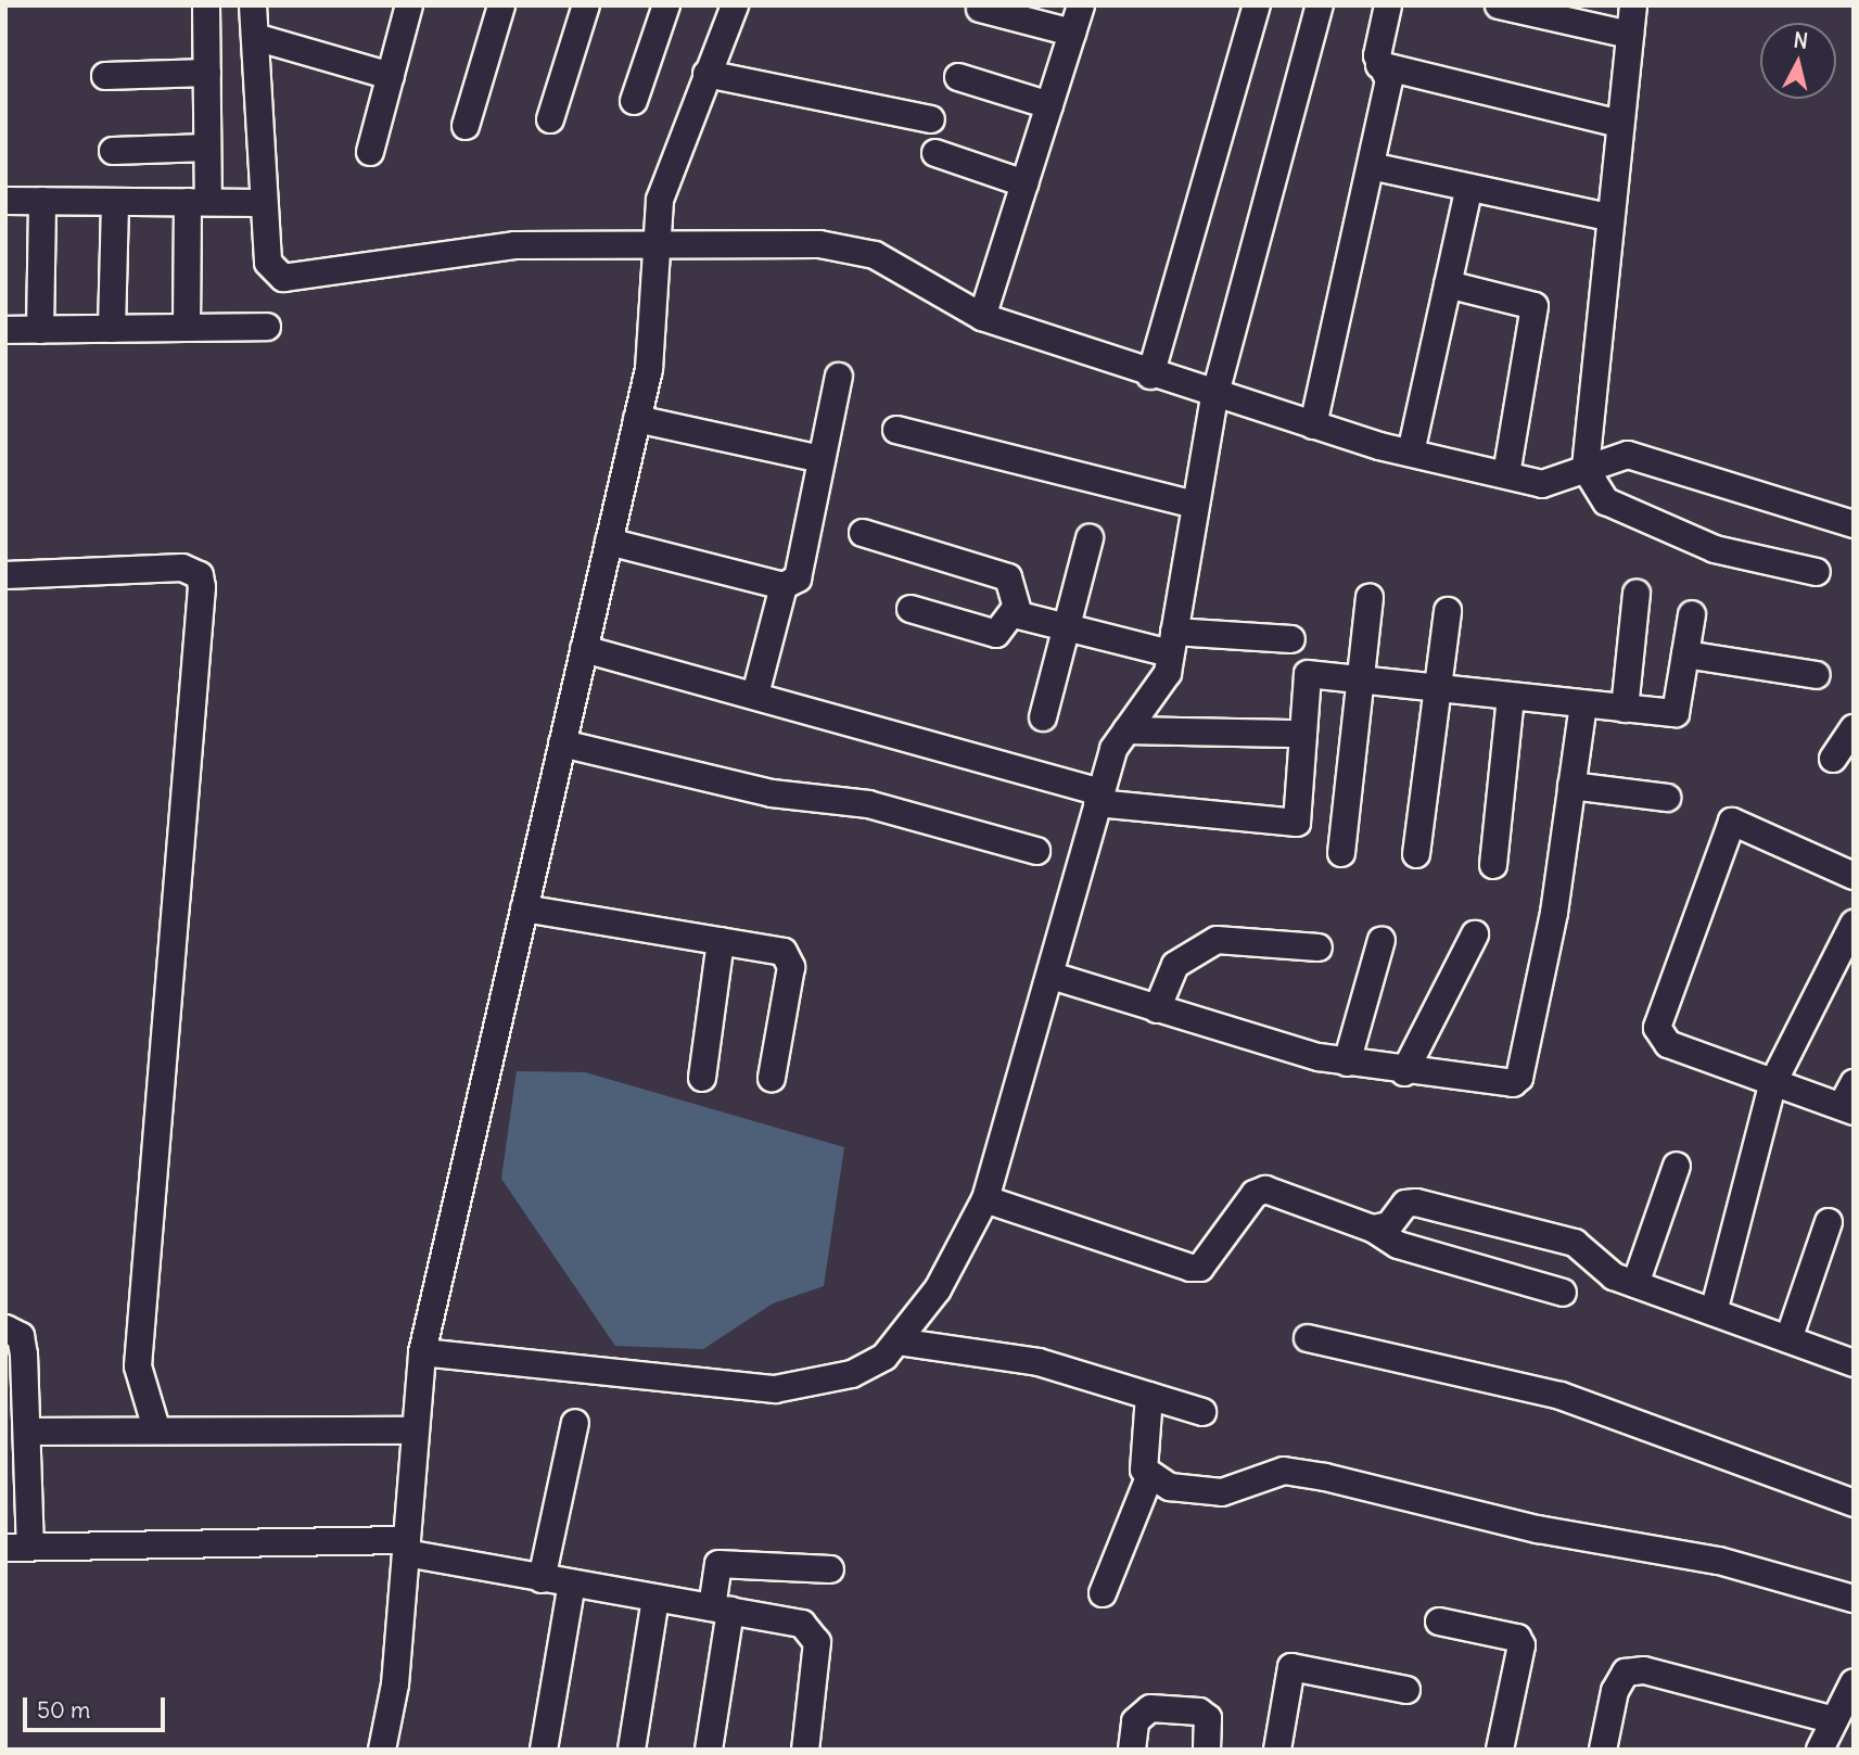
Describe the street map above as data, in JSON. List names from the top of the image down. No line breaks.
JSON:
{"scale_bar":"50 m","north":"top"}
